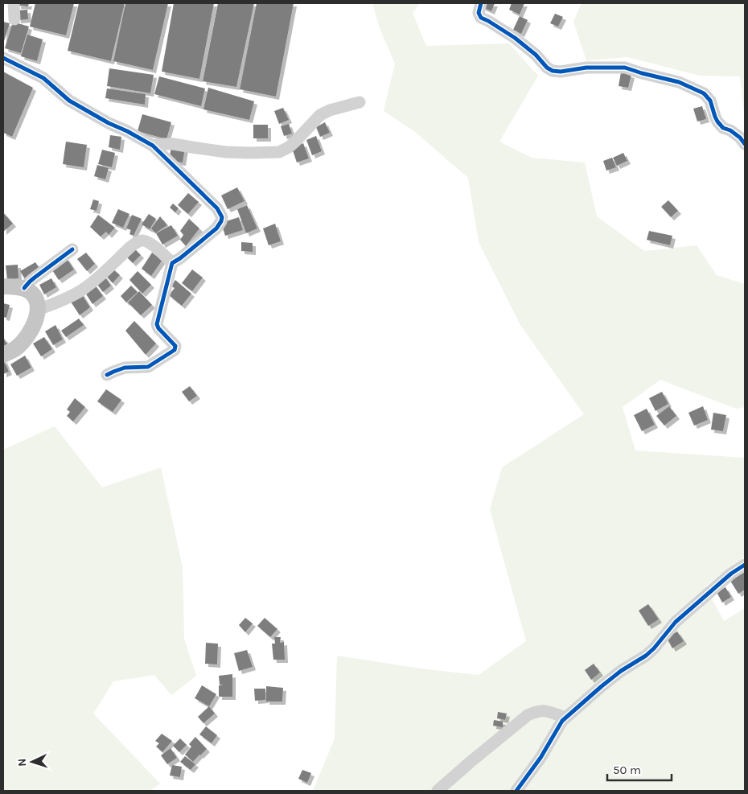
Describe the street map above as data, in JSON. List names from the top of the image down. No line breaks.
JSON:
{"scale_bar":"50 m","north":"left"}
